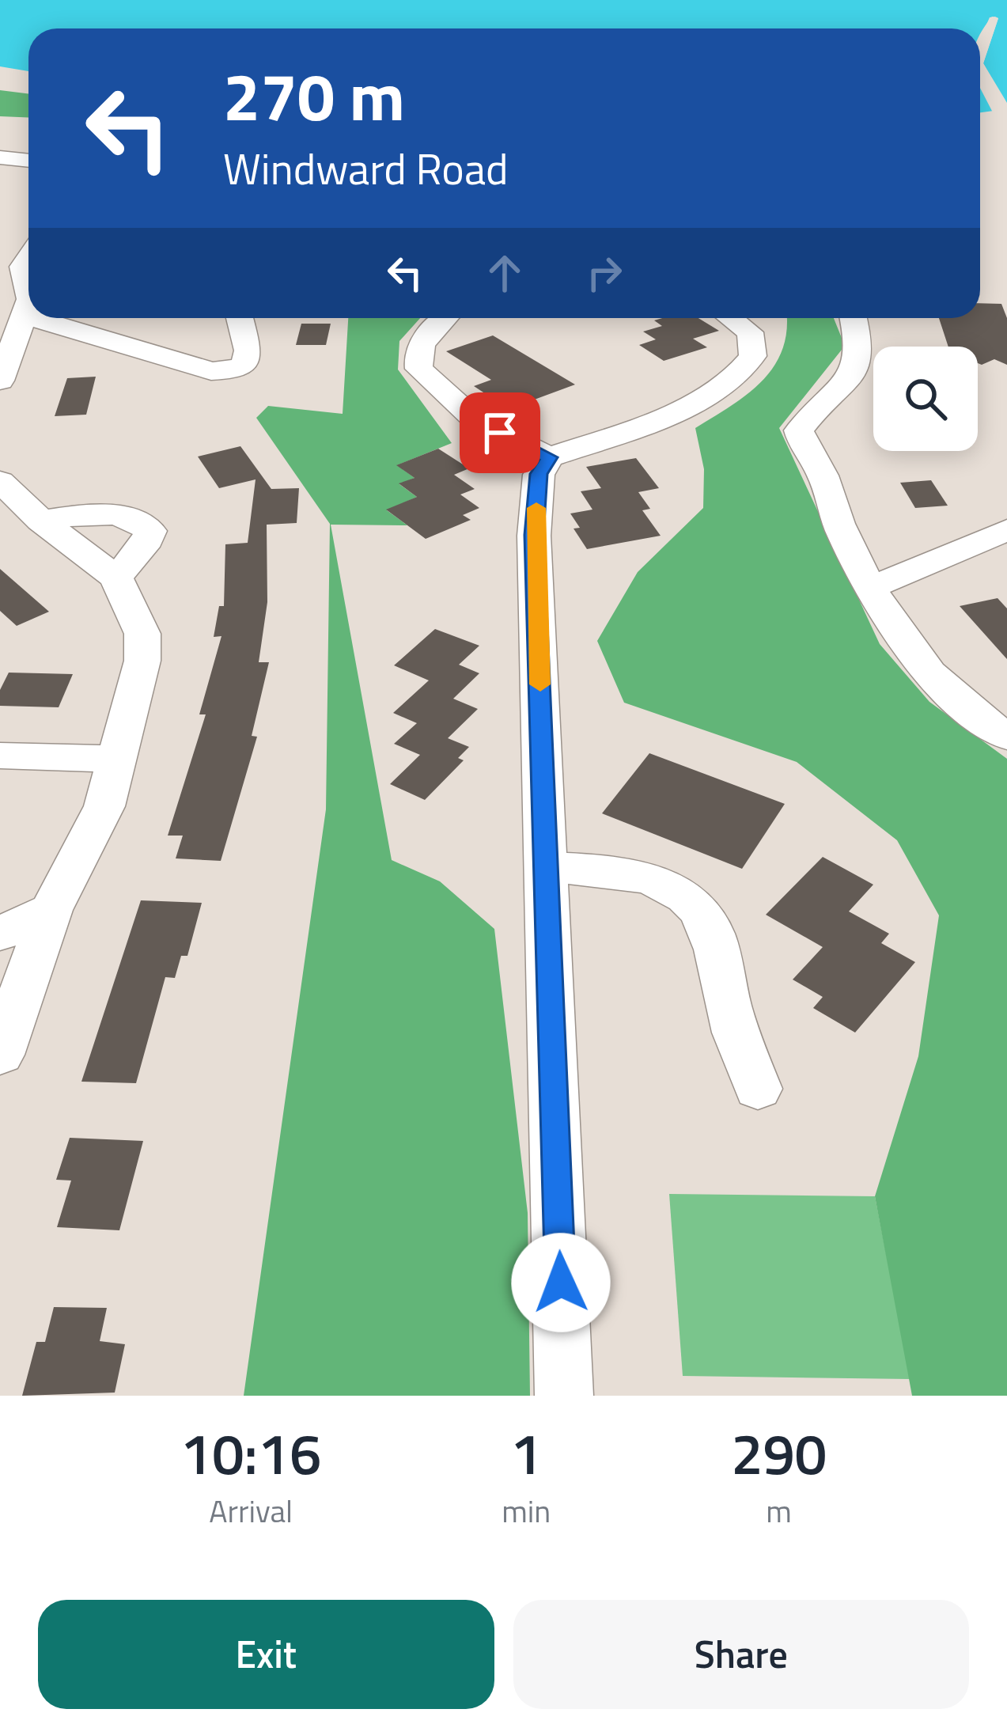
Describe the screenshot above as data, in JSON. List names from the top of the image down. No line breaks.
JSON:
{"page":{"turn":["270 m","Windward Road"],"eta":["10:16","Arrival","1","min","290","m"],"buttons":["Exit","Share"]}}
